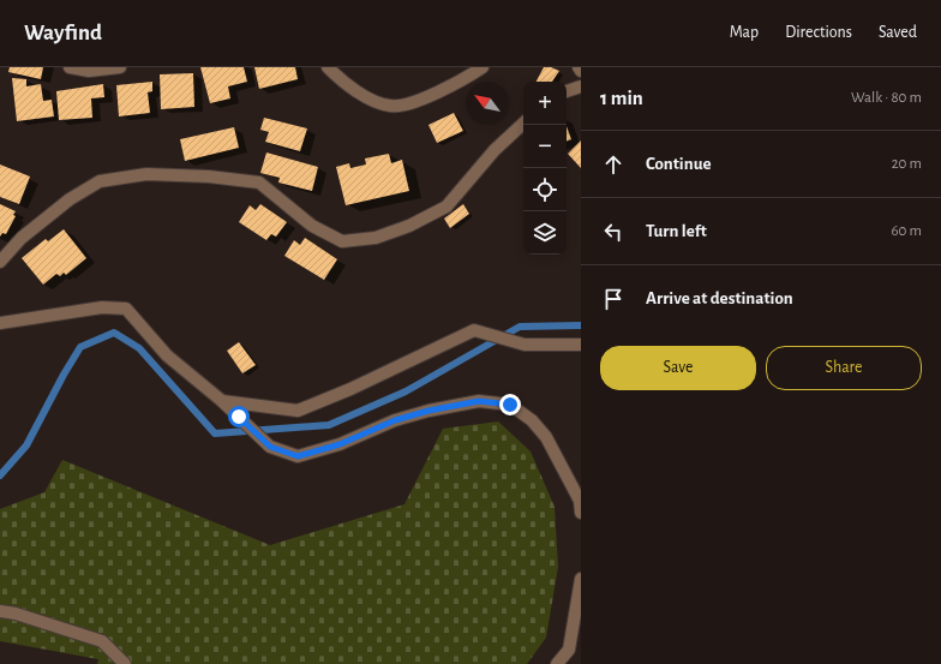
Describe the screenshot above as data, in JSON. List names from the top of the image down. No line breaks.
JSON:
{"north":"top left","page":{"header":"Wayfind","nav":["Map","Directions","Saved"],"heading":["1 min","Walk · 80 m"],"map_buttons":["+","−"],"list":[["Continue","20 m"],["Turn left","60 m"],"Arrive at destination"],"buttons":["Save","Share"]}}
